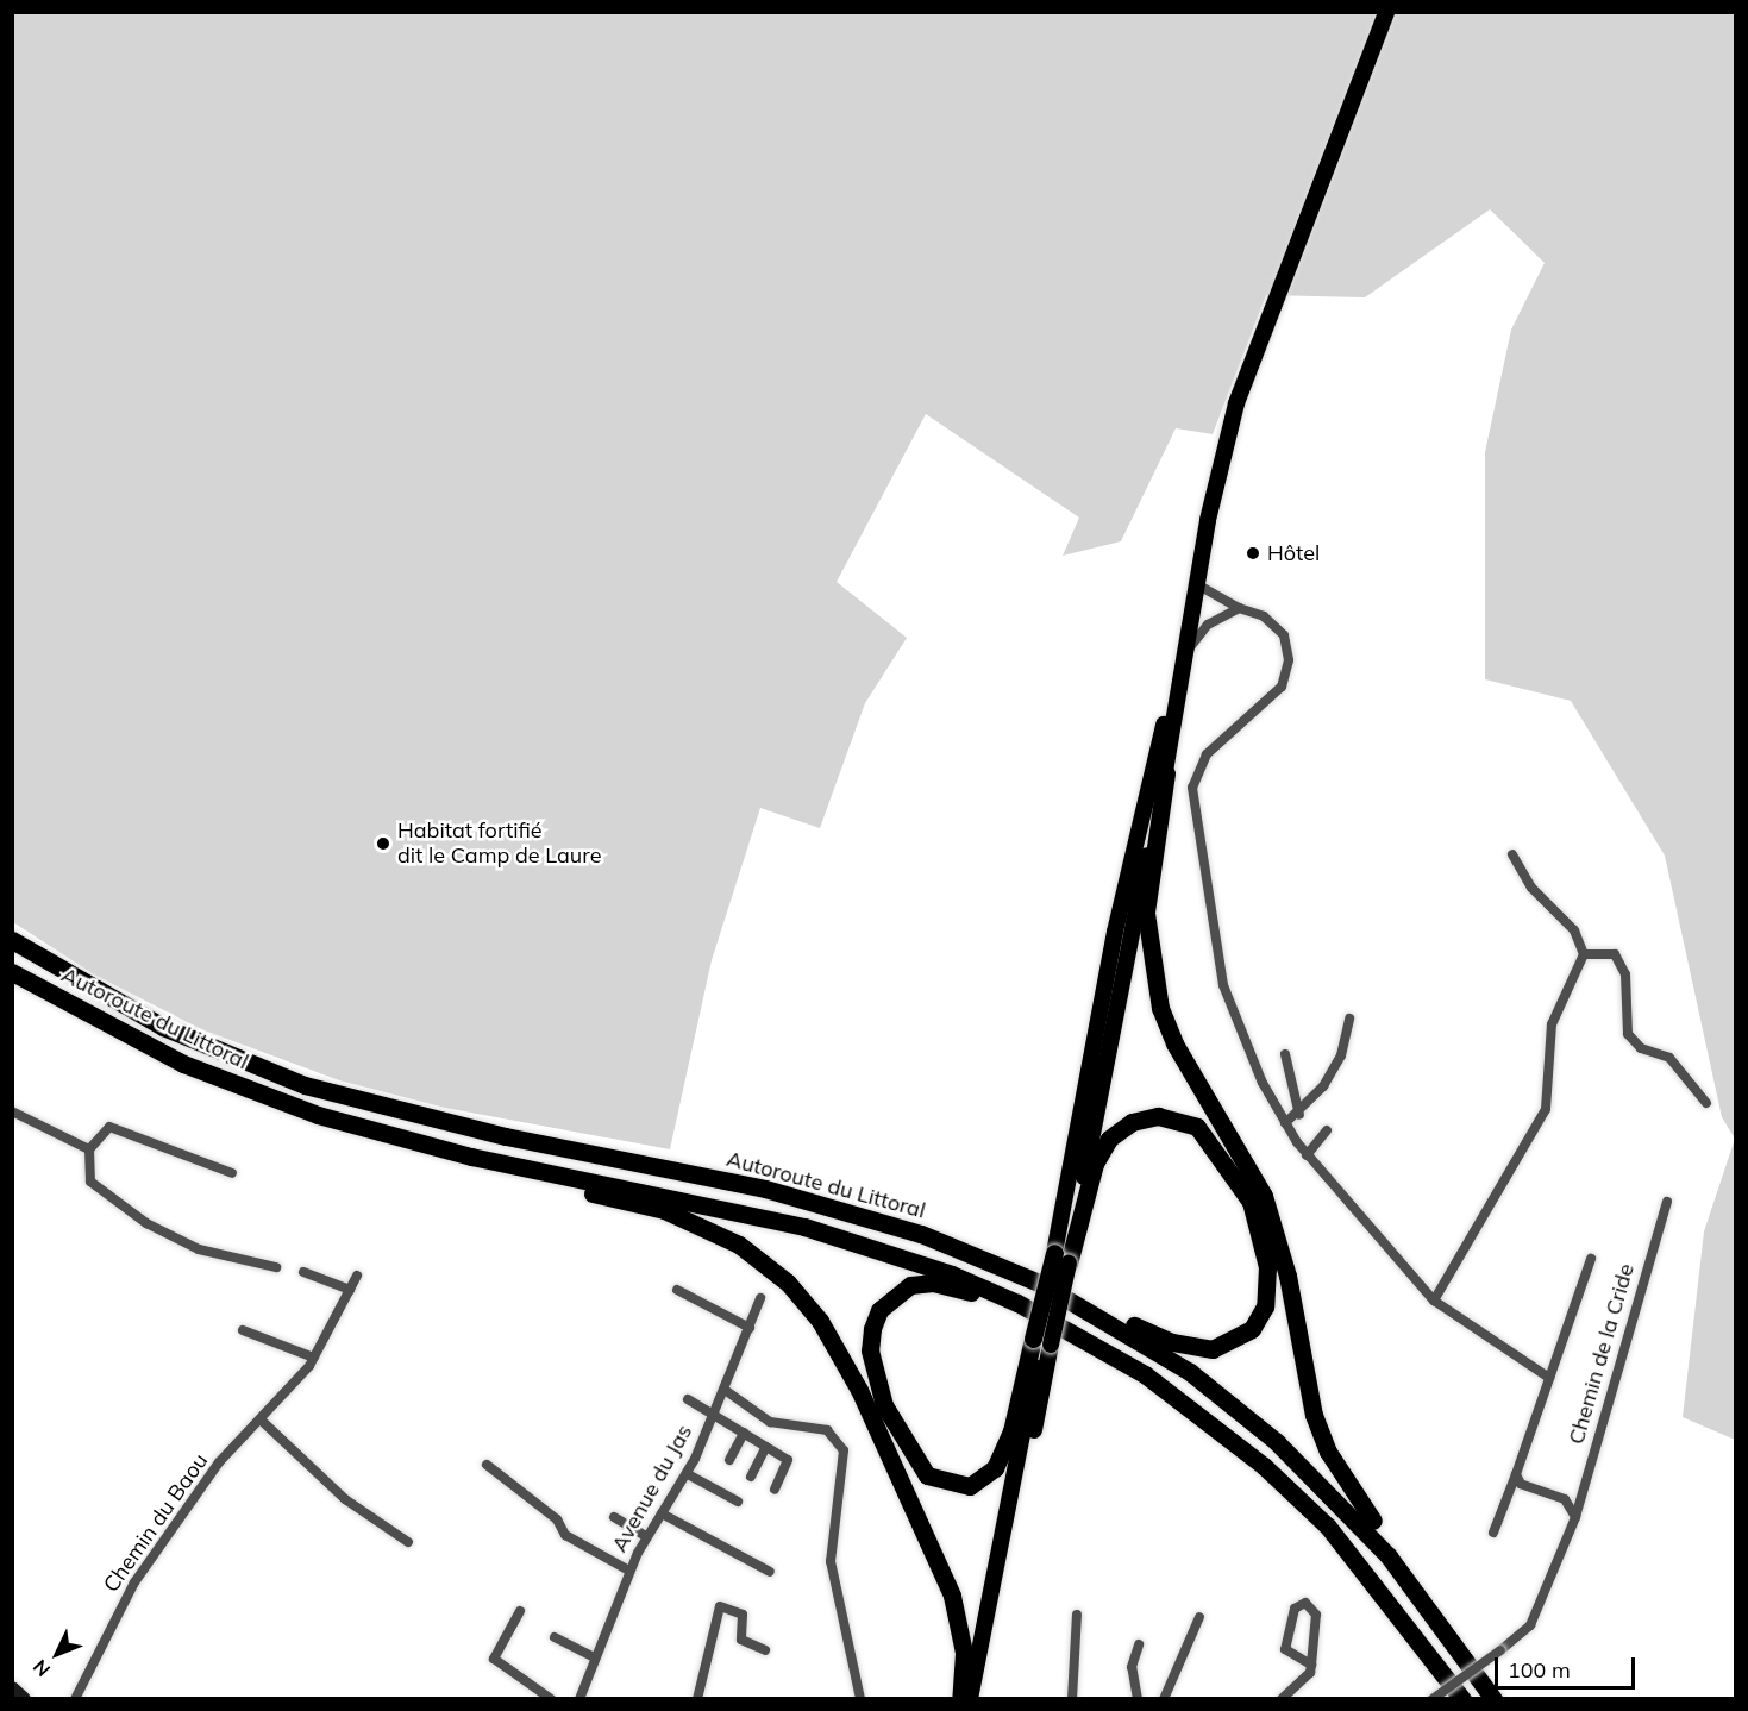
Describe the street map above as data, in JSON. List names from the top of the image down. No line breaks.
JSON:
{"streets":{"highway":["Autoroute du Littoral"],"street":["Chemin de la Cride","Avenue du Jas","Chemin du Baou"]},"places":["Hôtel","Habitat fortifié dit le Camp de Laure"],"scale_bar":"100 m","north":"bottom left"}
